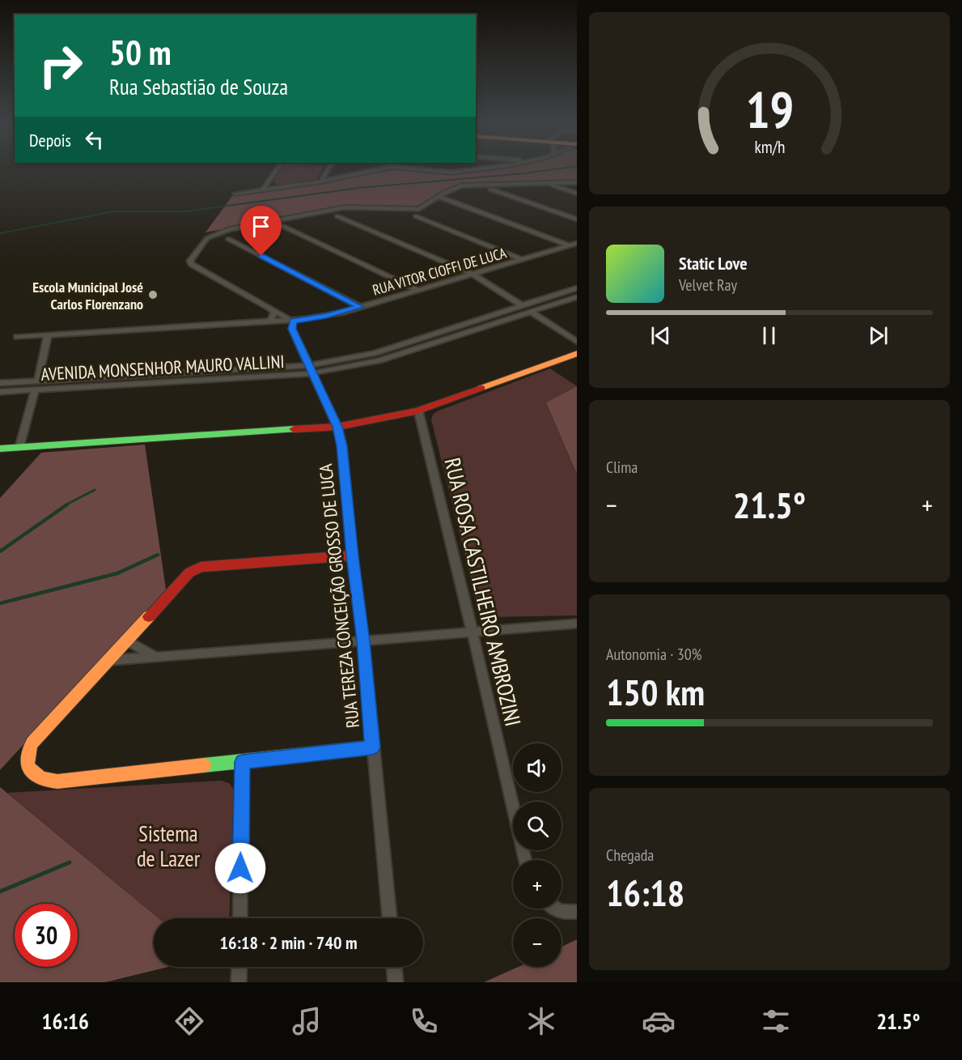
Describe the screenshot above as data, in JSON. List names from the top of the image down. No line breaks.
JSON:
{"streets":{"street":["RUA VITOR CIOFFI DE LUCA","AVENIDA MONSENHOR MAURO VALLINI","RUA ROSA CASTILHEIRO AMBROZINI","RUA TEREZA CONCEIÇÃO GROSSO DE LUCA"]},"crossings":[["RUA VITOR CIOFFI DE LUCA","RUA TEREZA CONCEIÇÃO GROSSO DE LUCA"],["AVENIDA MONSENHOR MAURO VALLINI","RUA TEREZA CONCEIÇÃO GROSSO DE LUCA"]],"parks":["Sistema de Lazer"],"places":["Escola Municipal José Carlos Florenzano"],"page":{"turn":["50 m","Rua Sebastião de Souza"],"then":"Depois","song":["Static Love","Velvet Ray"],"tile":["Clima",["Autonomia · 30%","150 km"],["Chegada","16:18"]],"heat":["−","21.5°","+"],"map_buttons":["+","−"],"limit":"30","trip":"16:18 · 2 min · 740 m","tabs":["16:16","21.5°"],"gauge":["19","km/h"]}}
